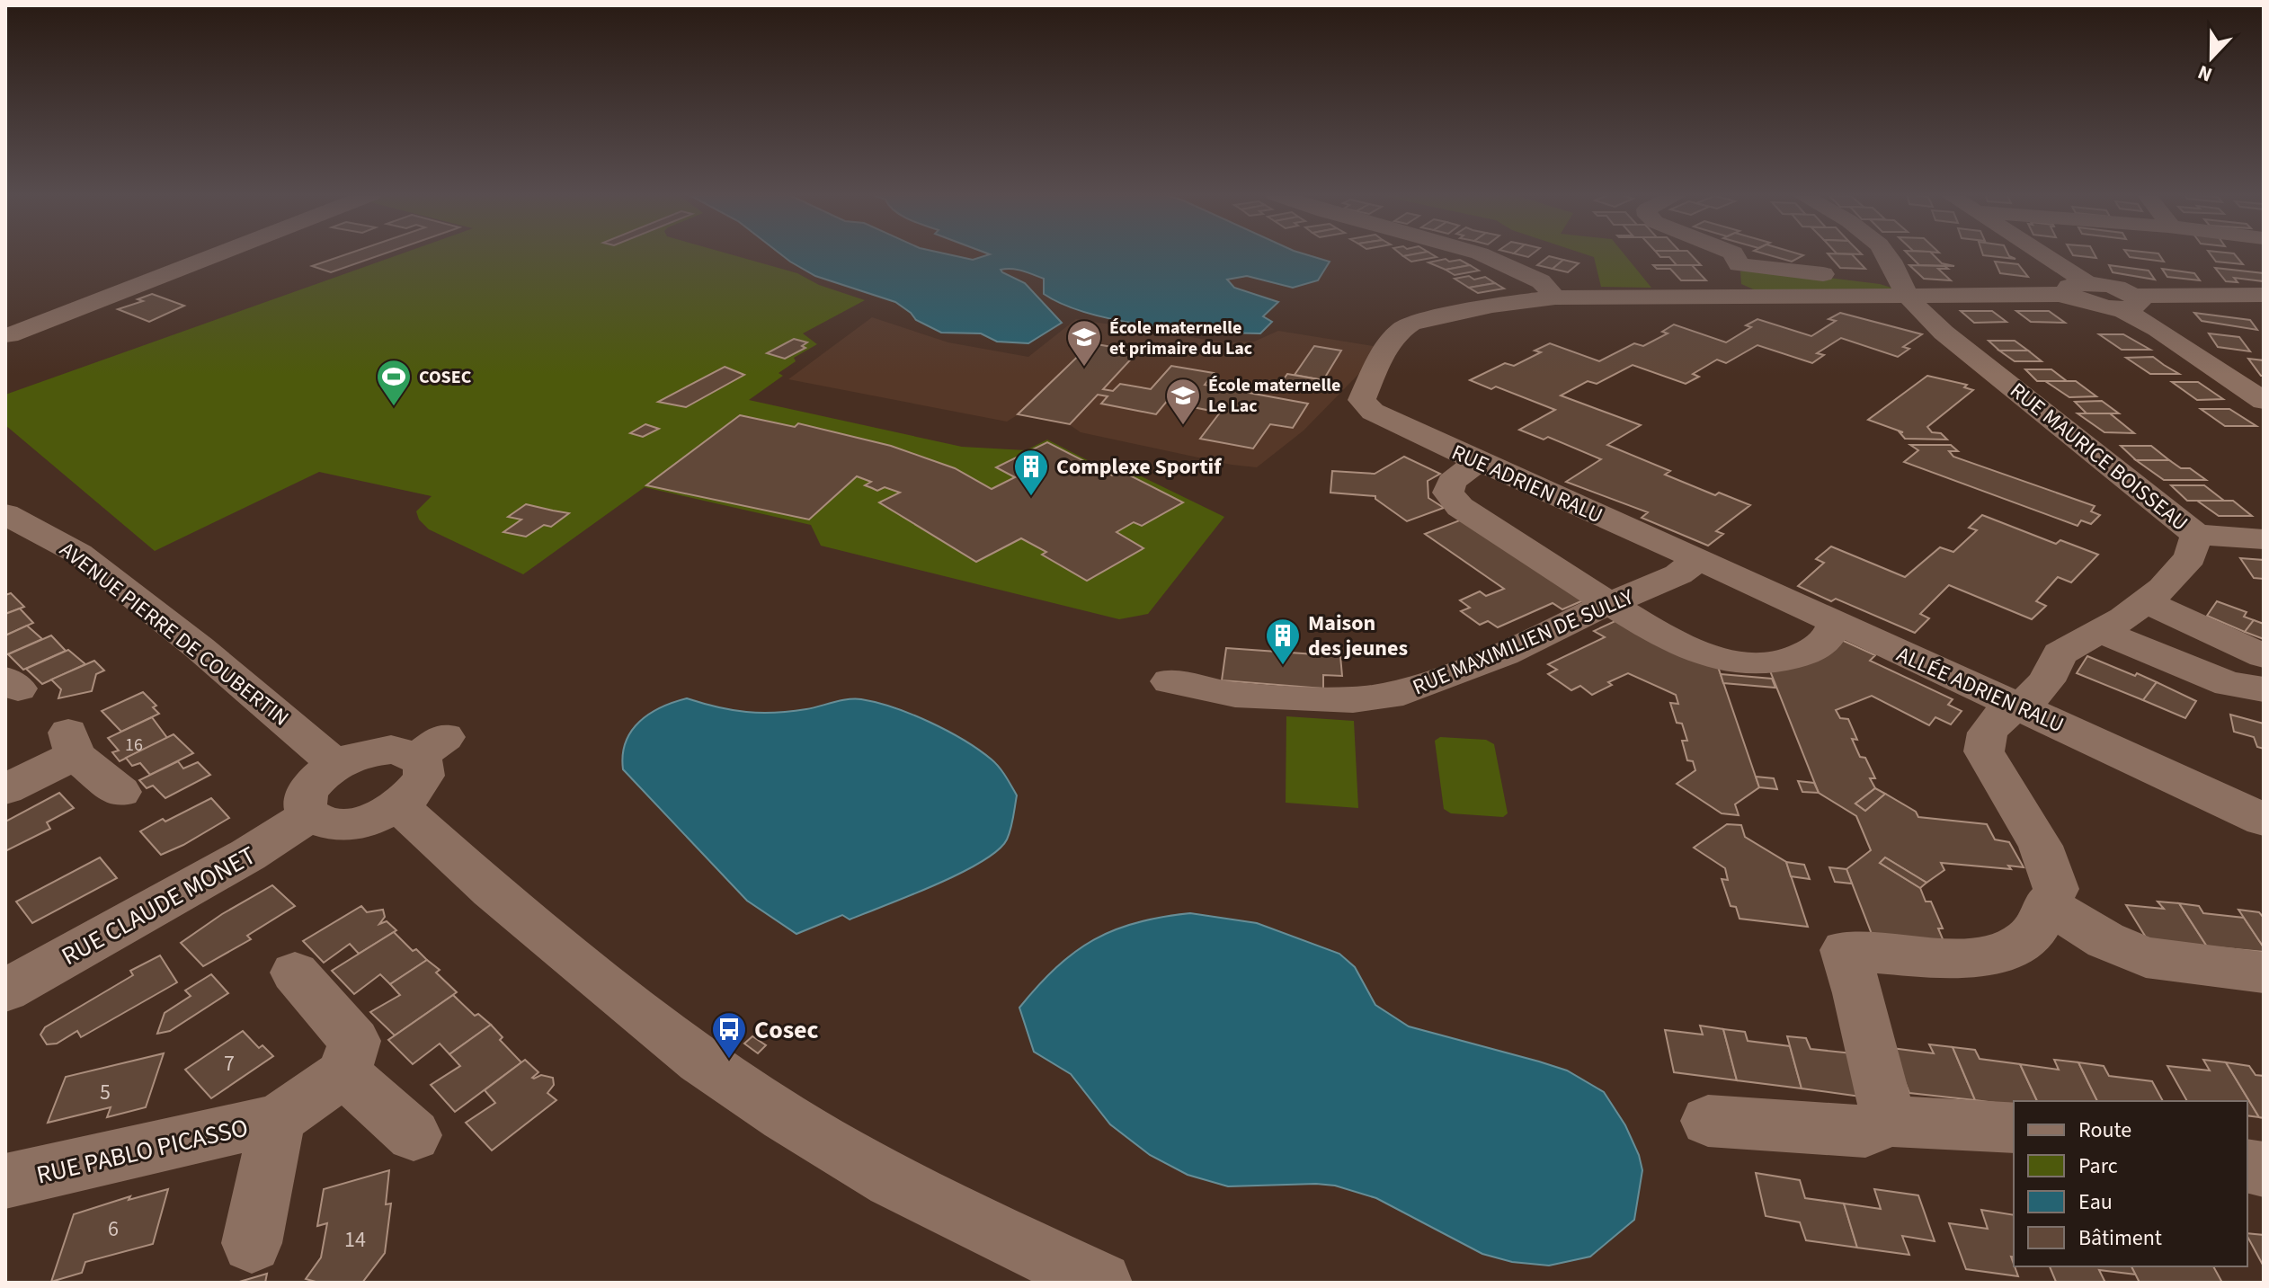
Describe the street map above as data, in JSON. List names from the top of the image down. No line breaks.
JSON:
{"streets":{"street":["RUE MAURICE BOISSEAU","RUE ADRIEN RALU","AVENUE PIERRE DE COUBERTIN","RUE MAXIMILIEN DE SULLY","ALLÉE ADRIEN RALU","RUE CLAUDE MONET","RUE PABLO PICASSO"]},"crossings":[["RUE MAURICE BOISSEAU","ALLÉE ADRIEN RALU"],["RUE ADRIEN RALU","RUE MAXIMILIEN DE SULLY"],["RUE ADRIEN RALU","ALLÉE ADRIEN RALU"],["RUE MAXIMILIEN DE SULLY","ALLÉE ADRIEN RALU"]],"places":{"school or university":["École maternelle et primaire du Lac","École maternelle Le Lac"],"sports":["COSEC"],"building":["Complexe Sportif","Maison des jeunes"],"bus stop":["Cosec"]},"house_numbers":["16","7","5","6","14"],"legend":["Route","Parc","Eau","Bâtiment"],"north":"bottom"}
